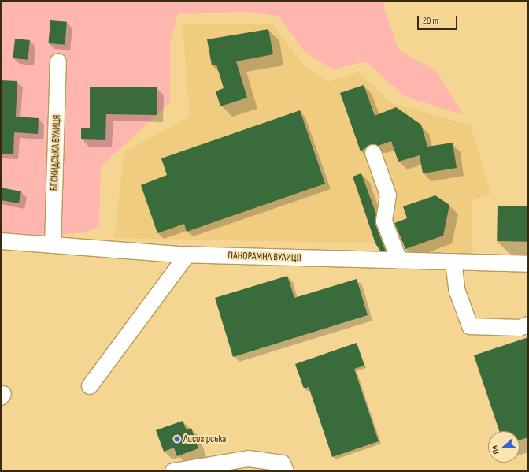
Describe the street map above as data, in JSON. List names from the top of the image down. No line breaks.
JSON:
{"streets":{"street":["БЕСКИДСЬКА ВУЛИЦЯ","ПАНОРАМНА ВУЛИЦЯ"]},"crossings":[["БЕСКИДСЬКА ВУЛИЦЯ","ПАНОРАМНА ВУЛИЦЯ"]],"places":["Лисогірська"],"scale_bar":"20 m","north":"left"}
